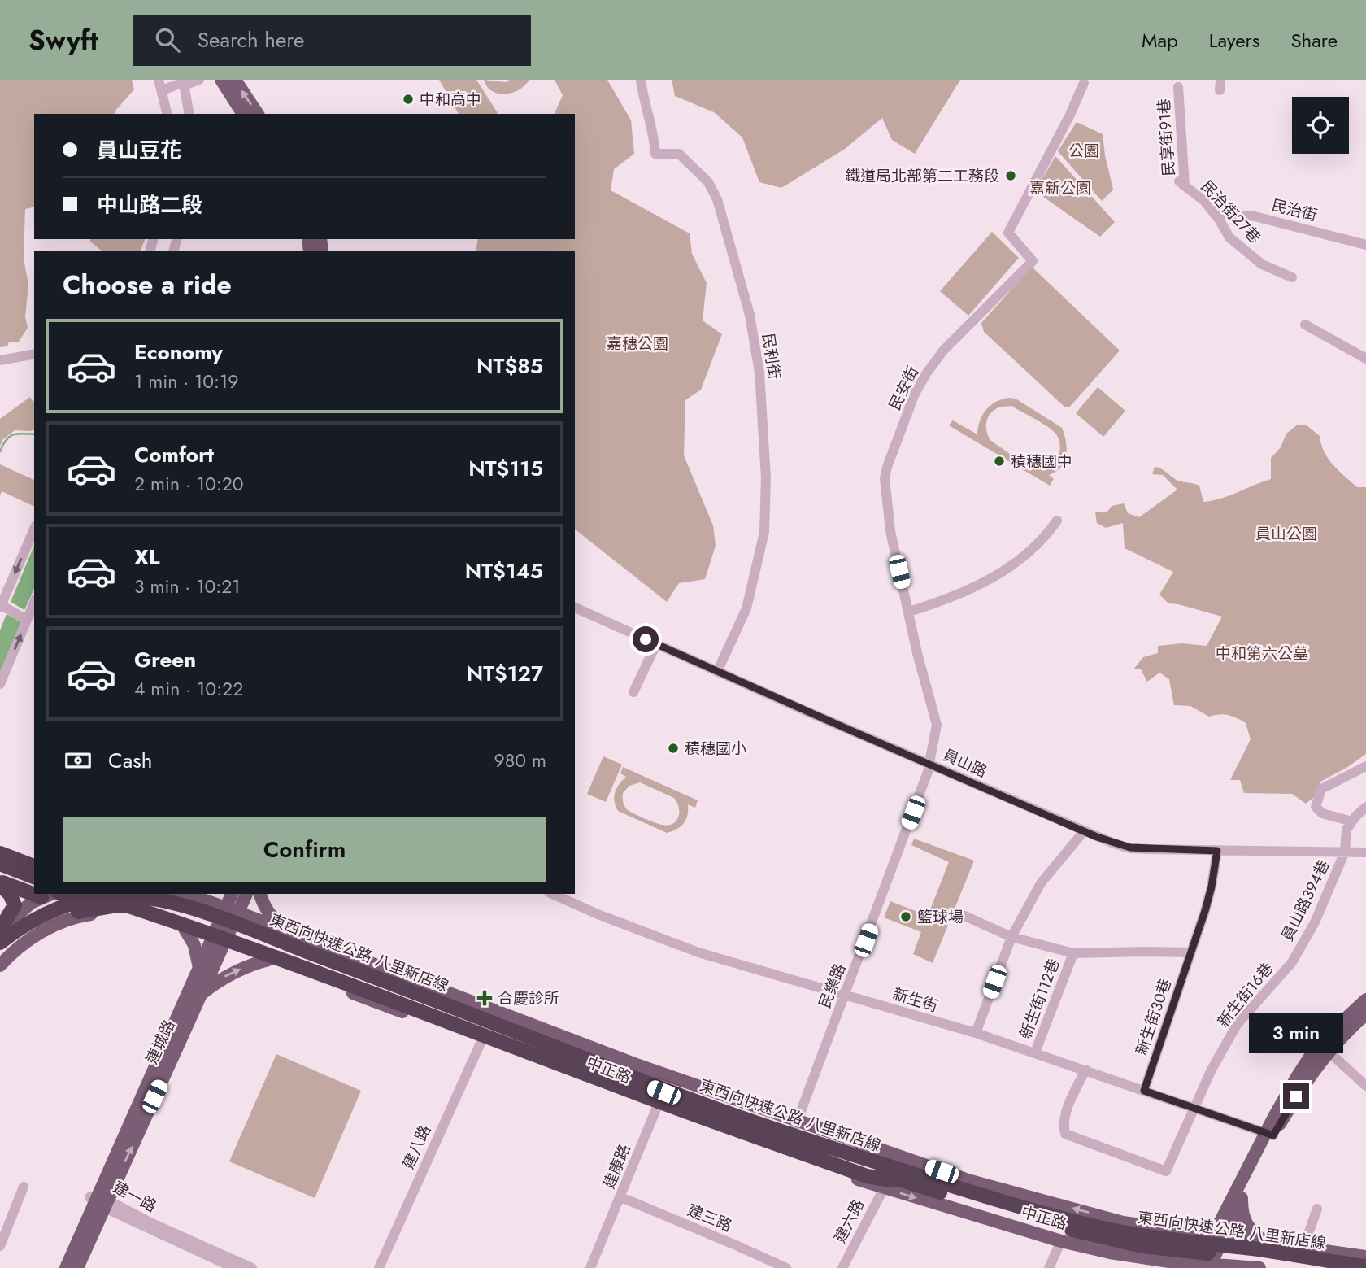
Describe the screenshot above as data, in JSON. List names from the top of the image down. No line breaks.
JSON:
{"streets":{"highway":["東西向快速公路 八里新店線"],"main road":["連城路","中正路"],"street":["民享街91巷","民治街","民治街27巷","民利街","民安街","員山路","員山路394巷","民樂路","新生街16巷","新生街112巷","新生街","新生街30巷","建八路","建康路","建一路","建三路","建六路"]},"crossings":[["民享街91巷","民治街27巷"],["民治街","民治街27巷"],["民利街","員山路"],["民安街","員山路"],["民安街","民樂路"],["員山路","員山路394巷"],["員山路","民樂路"],["員山路","新生街30巷"],["員山路394巷","新生街16巷"],["民樂路","新生街"],["民樂路","中正路"],["新生街16巷","新生街"],["新生街112巷","新生街"],["新生街","新生街30巷"],["連城路","中正路"],["連城路","建一路"],["中正路","建八路"],["中正路","建康路"],["中正路","建六路"],["建康路","建三路"]],"parks":["公園","嘉新公園","嘉穗公園","員山公園","中和第六公墓"],"places":{"other":["中和高中","鐵道局北部第二工務段","積穗國中","積穗國小","籃球場"],"health":["合慶診所"]},"page":{"header":"Swyft","search":"Search here","nav":["Map","Layers","Share"],"banner":["員山豆花","中山路二段"],"heading":"Choose a ride","list":[{"name":"Economy","note":"1 min · 10:19","value":"NT$85"},{"name":"Comfort","note":"2 min · 10:20","value":"NT$115"},{"name":"XL","note":"3 min · 10:21","value":"NT$145"},{"name":"Green","note":"4 min · 10:22","value":"NT$127"}],"pay":["Cash","980 m"],"buttons":"Confirm","bubble":"3 min"}}
